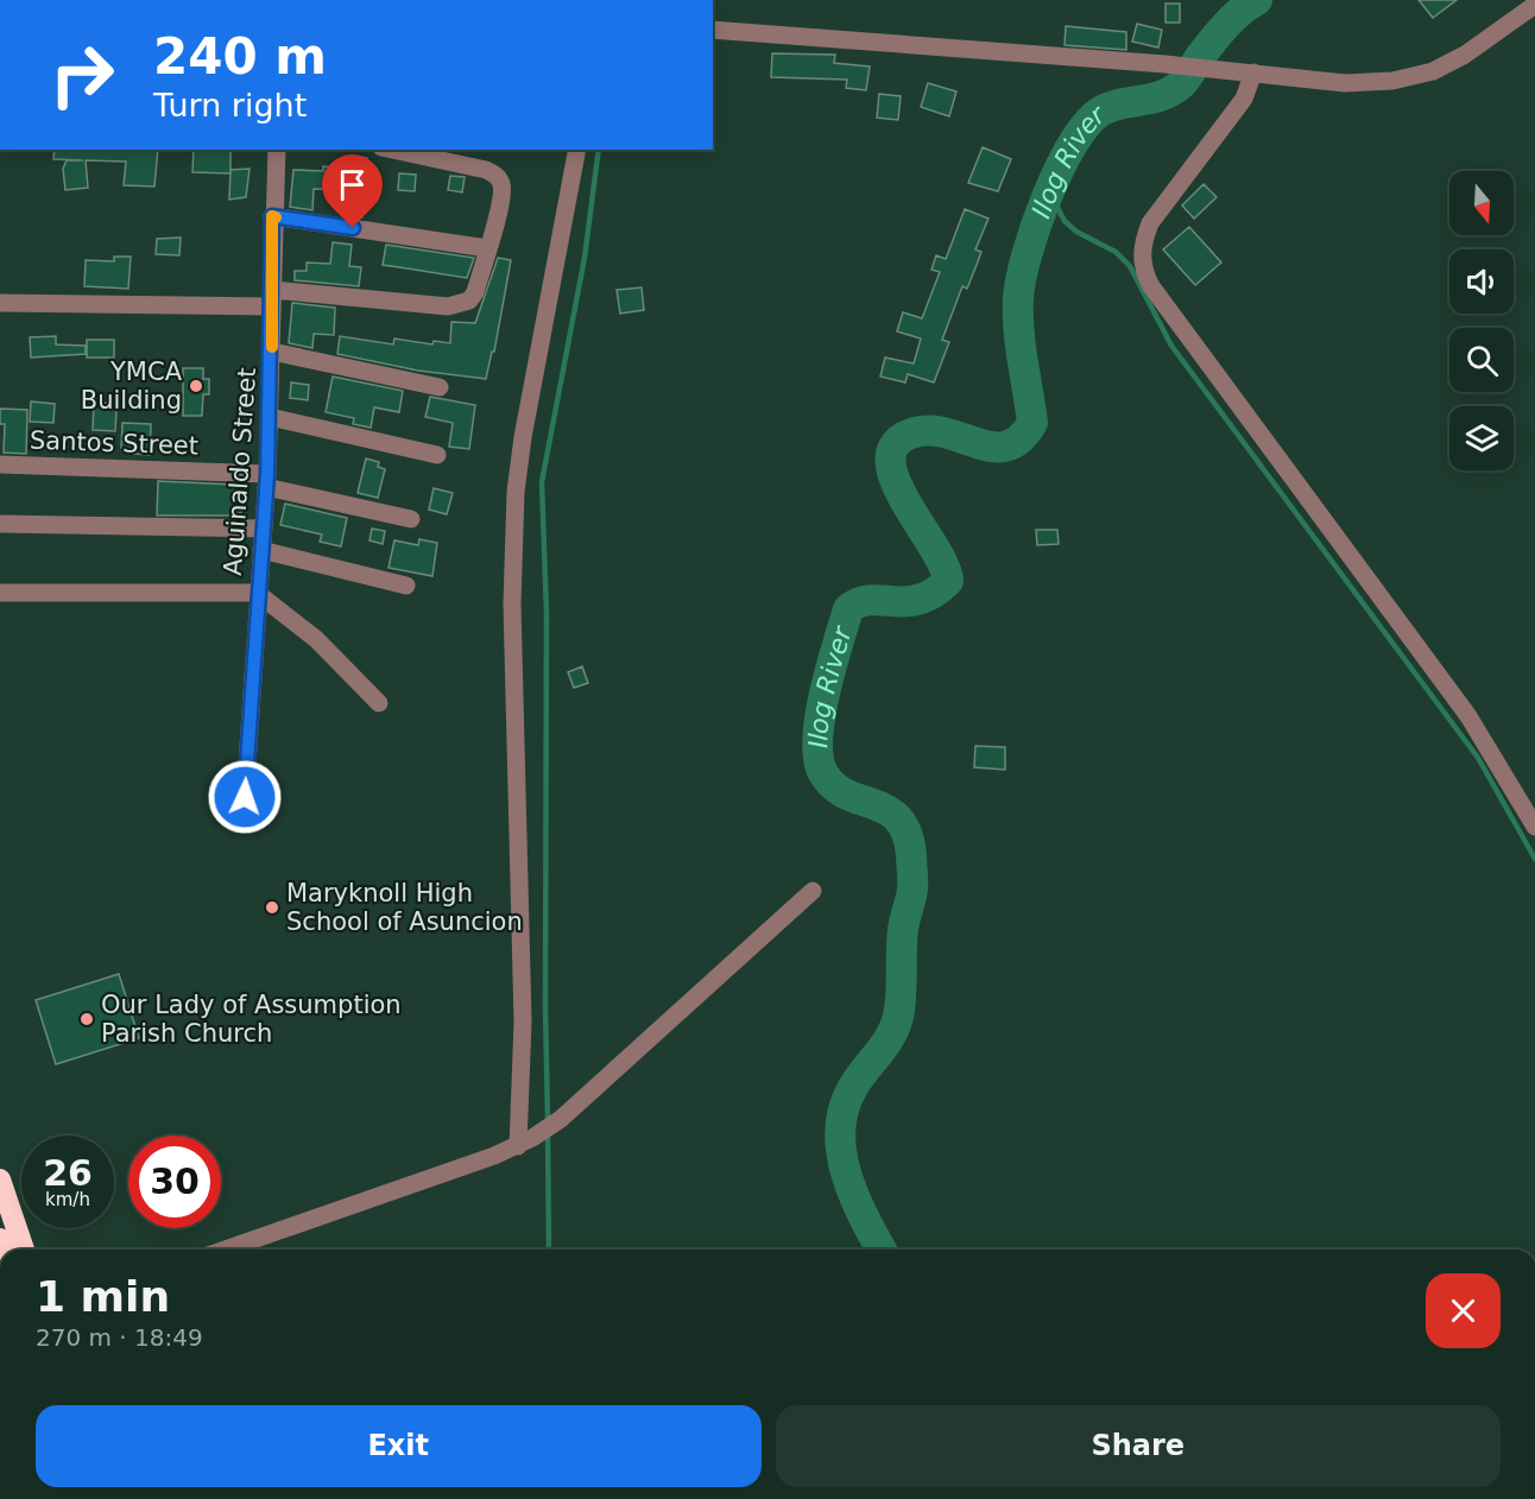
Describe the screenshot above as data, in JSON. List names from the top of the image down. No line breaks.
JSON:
{"streets":{"street":["Santos Street","Aguinaldo Street"]},"crossings":[["Santos Street","Aguinaldo Street"]],"water":["Ilog River"],"places":["YMCA Building","Maryknoll High School of Asuncion","Our Lady of Assumption Parish Church"],"north":"bottom","page":{"turn":["240 m","Turn right"],"speed":"26 km/h","limit":"30","heading":["1 min","270 m · 18:49"],"buttons":["Exit","Share"]}}
